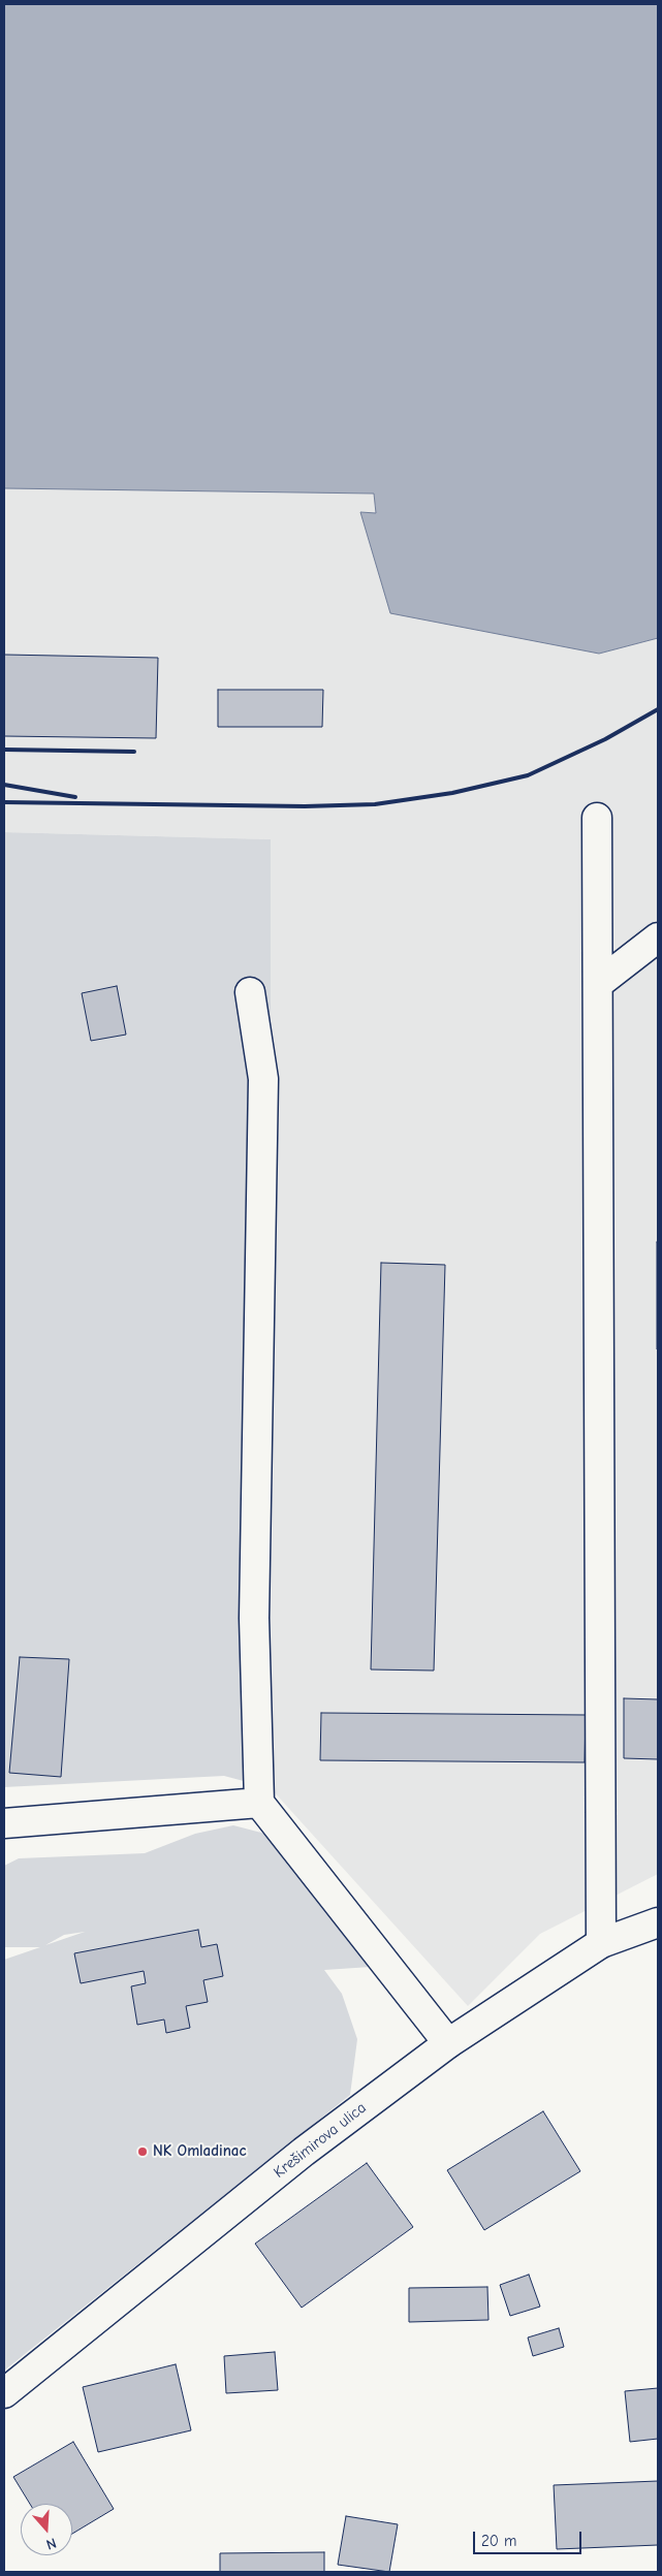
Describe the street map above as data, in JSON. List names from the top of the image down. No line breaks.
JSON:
{"streets":{"main road":["Krešimirova ulica"]},"places":["NK Omladinac"],"scale_bar":"20 m","north":"bottom"}
